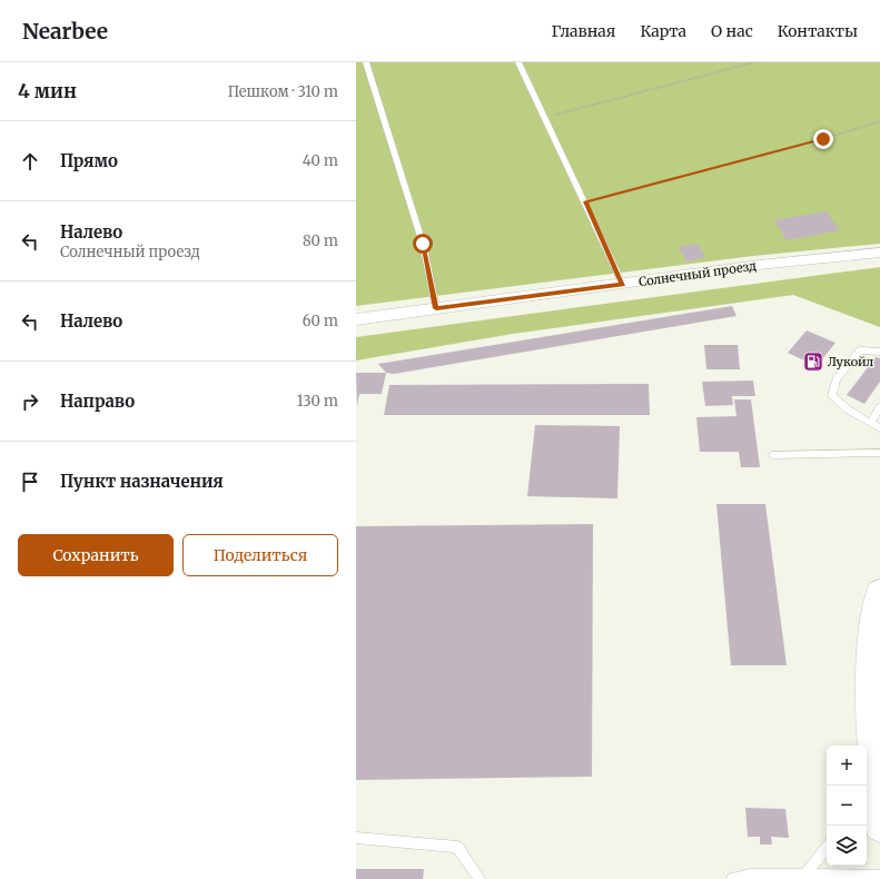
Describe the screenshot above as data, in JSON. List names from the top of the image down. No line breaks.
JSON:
{"streets":{"street":["Солнечный проезд"]},"places":{"fuel station":["Лукойл"]},"page":{"header":"Nearbee","nav":["Главная","Карта","О нас","Контакты"],"heading":["4 мин","Пешком · 310 m"],"list":[["Прямо","40 m"],["Налево","Солнечный проезд","80 m"],["Налево","60 m"],["Направо","130 m"],"Пункт назначения"],"buttons":["Сохранить","Поделиться"],"map_buttons":["+","−"]}}
